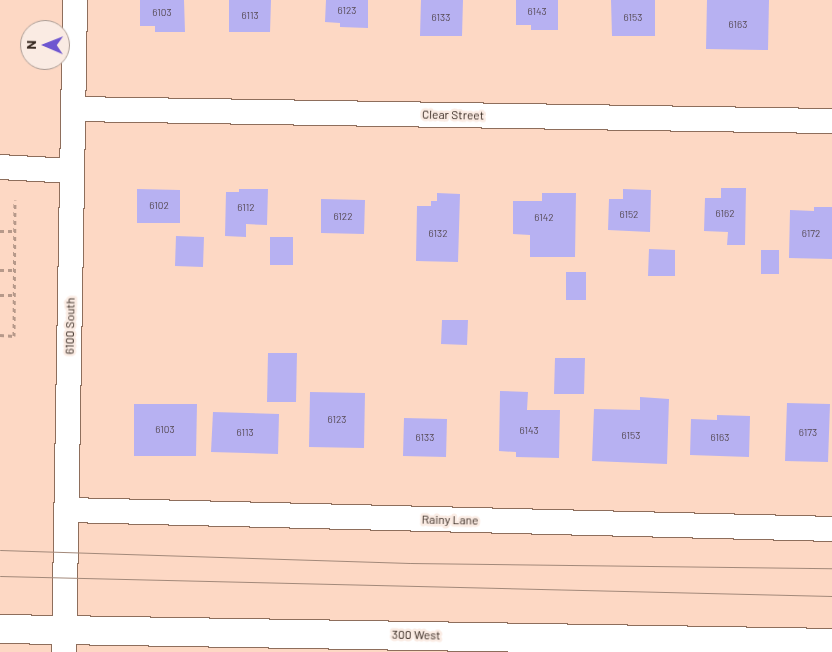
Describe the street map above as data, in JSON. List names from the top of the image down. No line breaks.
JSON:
{"streets":{"street":["Clear Street","6100 South","Rainy Lane","300 West"]},"crossings":[["Clear Street","6100 South"],["6100 South","Rainy Lane"],["6100 South","300 West"]],"house_numbers":["6123","6143","6103","6113","6133","6153","6163","6102","6112","6162","6152","6122","6142","6132","6172","6123","6103","6143","6113","6173","6153","6133","6163"],"north":"left"}
